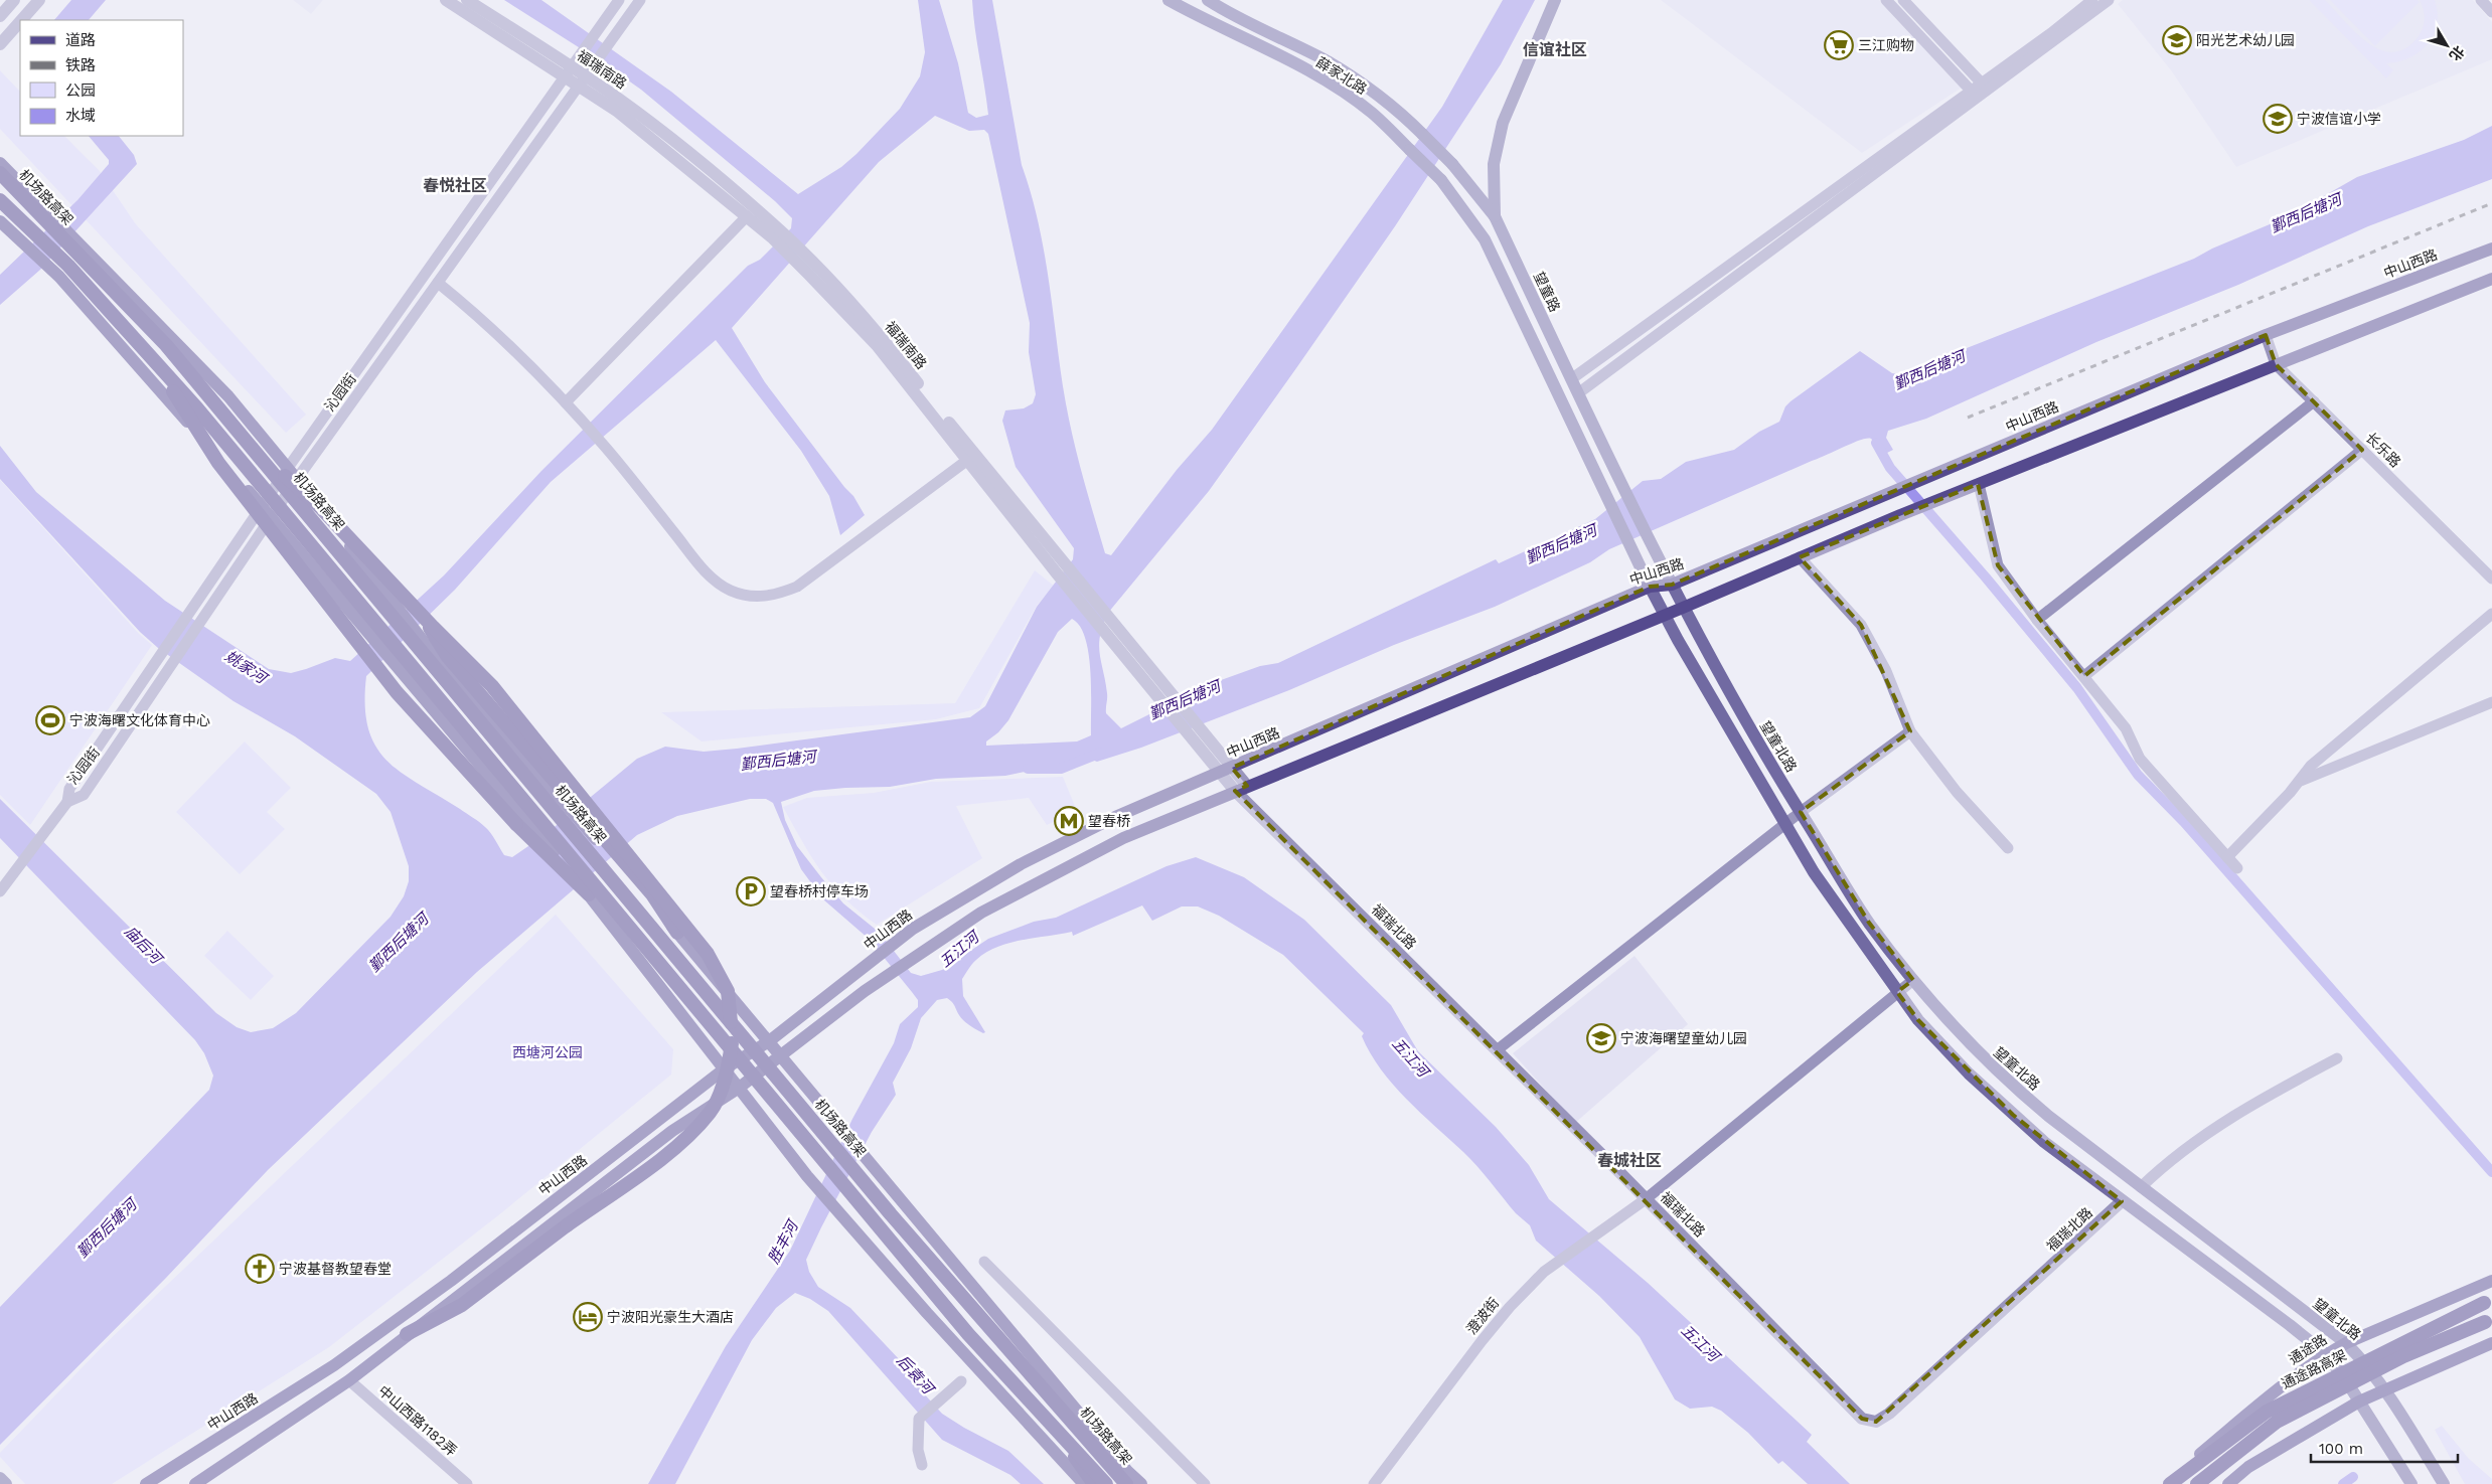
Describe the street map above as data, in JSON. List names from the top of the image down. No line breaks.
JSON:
{"streets":{"highway":["机场路高架","通途路高架"],"main road":["薛家北路","中山西路","望童路","望童北路","通途路"],"street":["福瑞南路","沁园街","长乐路","福瑞北路","澄波街","中山西路1182弄"]},"crossings":[["福瑞南路","中山西路"],["福瑞南路","沁园街"],["福瑞南路","福瑞北路"],["薛家北路","中山西路"],["薛家北路","望童路"],["中山西路","望童路"],["中山西路","长乐路"],["中山西路","望童北路"],["望童路","望童北路"],["望童北路","澄波街"],["望童北路","通途路"],["福瑞北路","澄波街"]],"districts":["信谊社区","春悦社区","春城社区"],"water":["鄞西后塘河","姚家河","庙后河","五江河","胜丰河","后袁河"],"parks":["西塘河公园"],"places":{"school or university":["阳光艺术幼儿园","宁波信谊小学","宁波海曙望童幼儿园"],"supermarket":["三江购物"],"sports":["宁波海曙文化体育中心"],"metro station":["望春桥"],"parking":["望春桥村停车场"],"church":["宁波基督教望春堂"],"hotel":["宁波阳光豪生大酒店"]},"legend":["道路","铁路","公园","水域"],"scale_bar":"100 m","north":"bottom right"}
